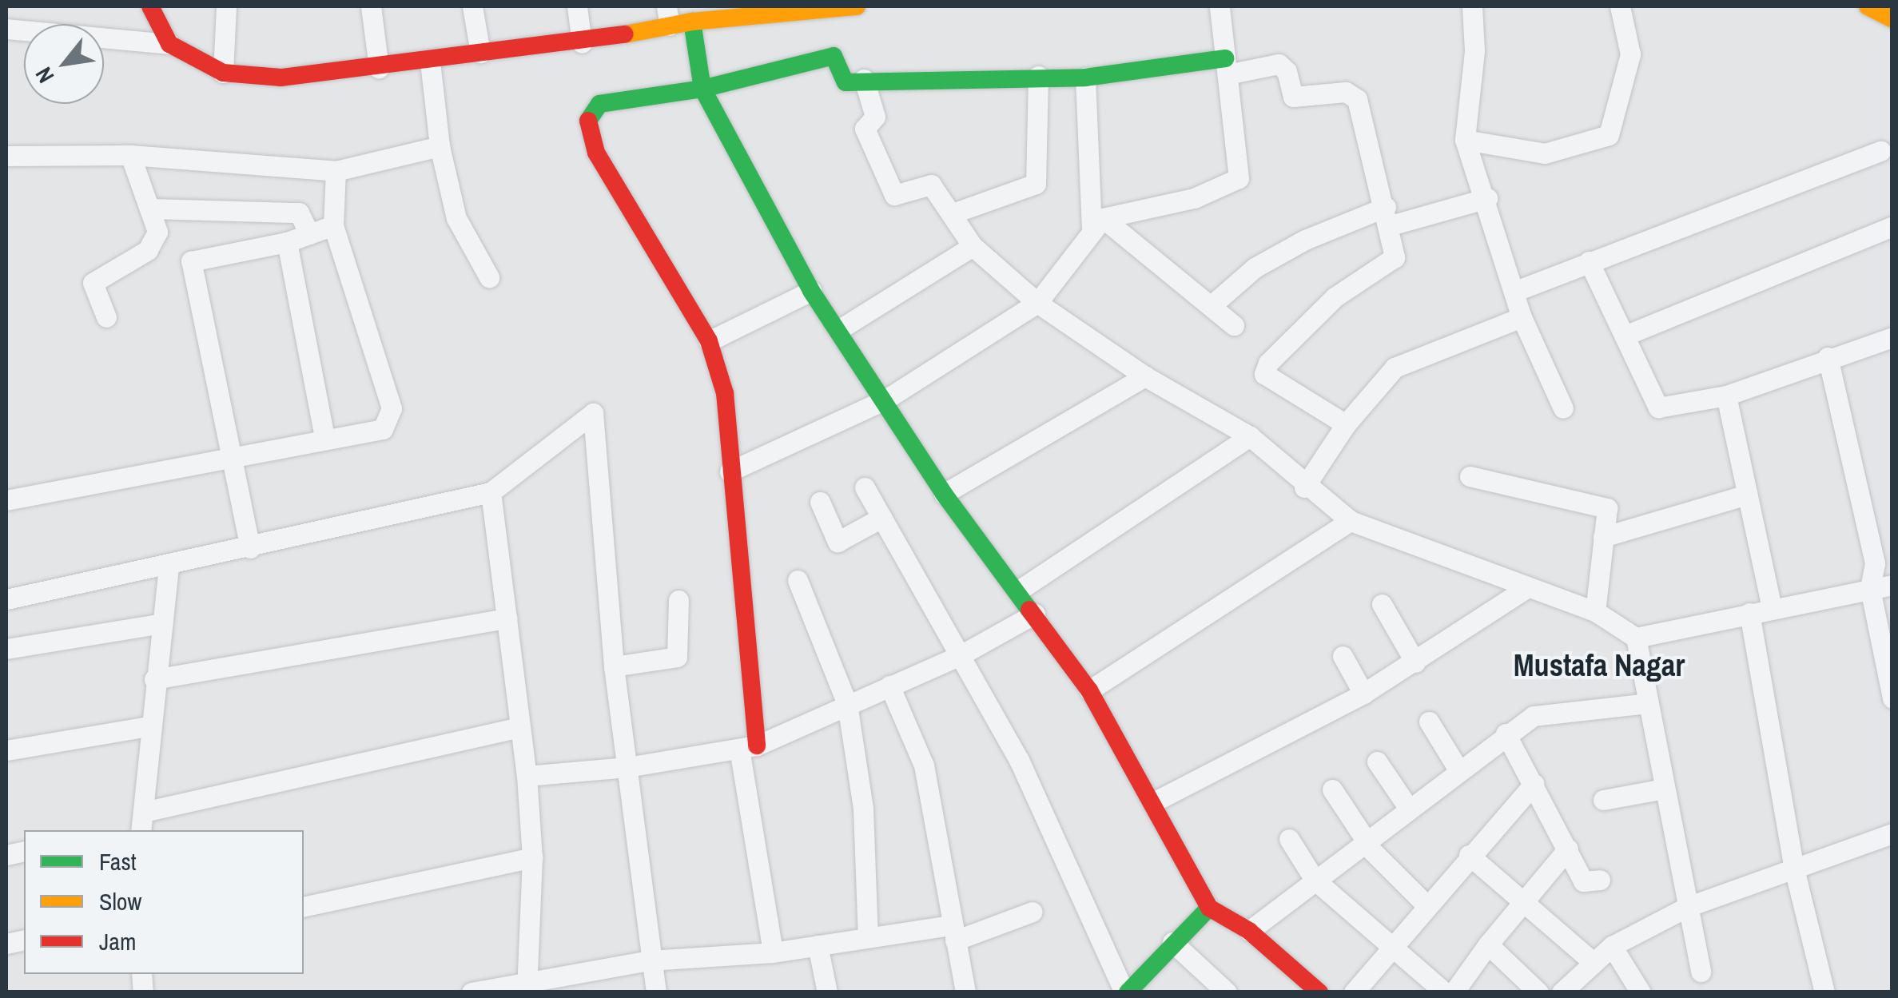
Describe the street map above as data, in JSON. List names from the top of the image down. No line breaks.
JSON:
{"districts":["Mustafa Nagar"],"legend":["Fast","Slow","Jam"],"north":"bottom left"}
